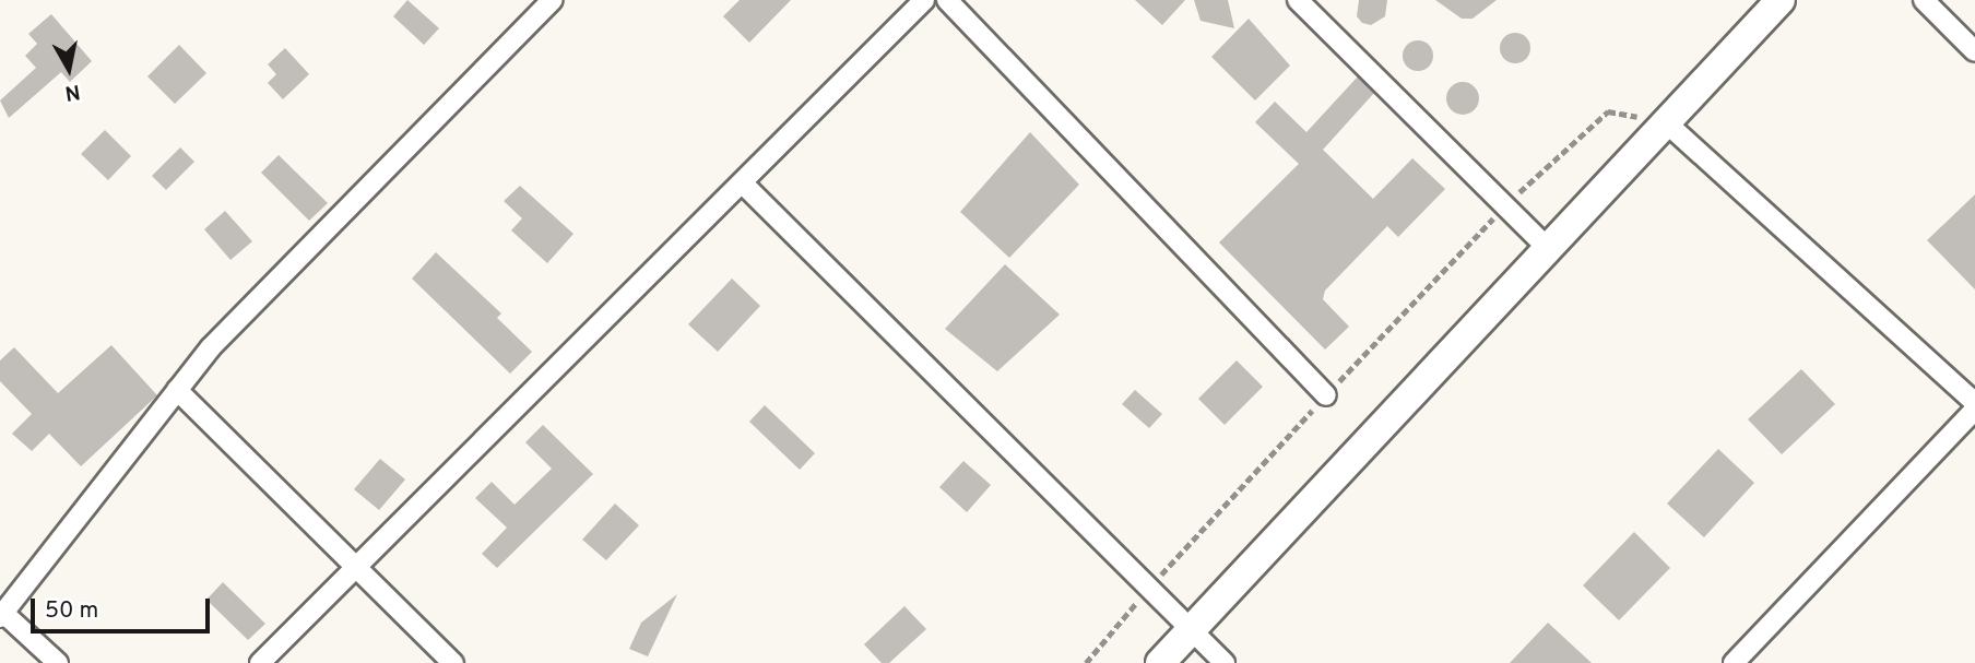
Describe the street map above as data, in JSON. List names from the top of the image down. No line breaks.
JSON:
{"scale_bar":"50 m","north":"bottom"}
